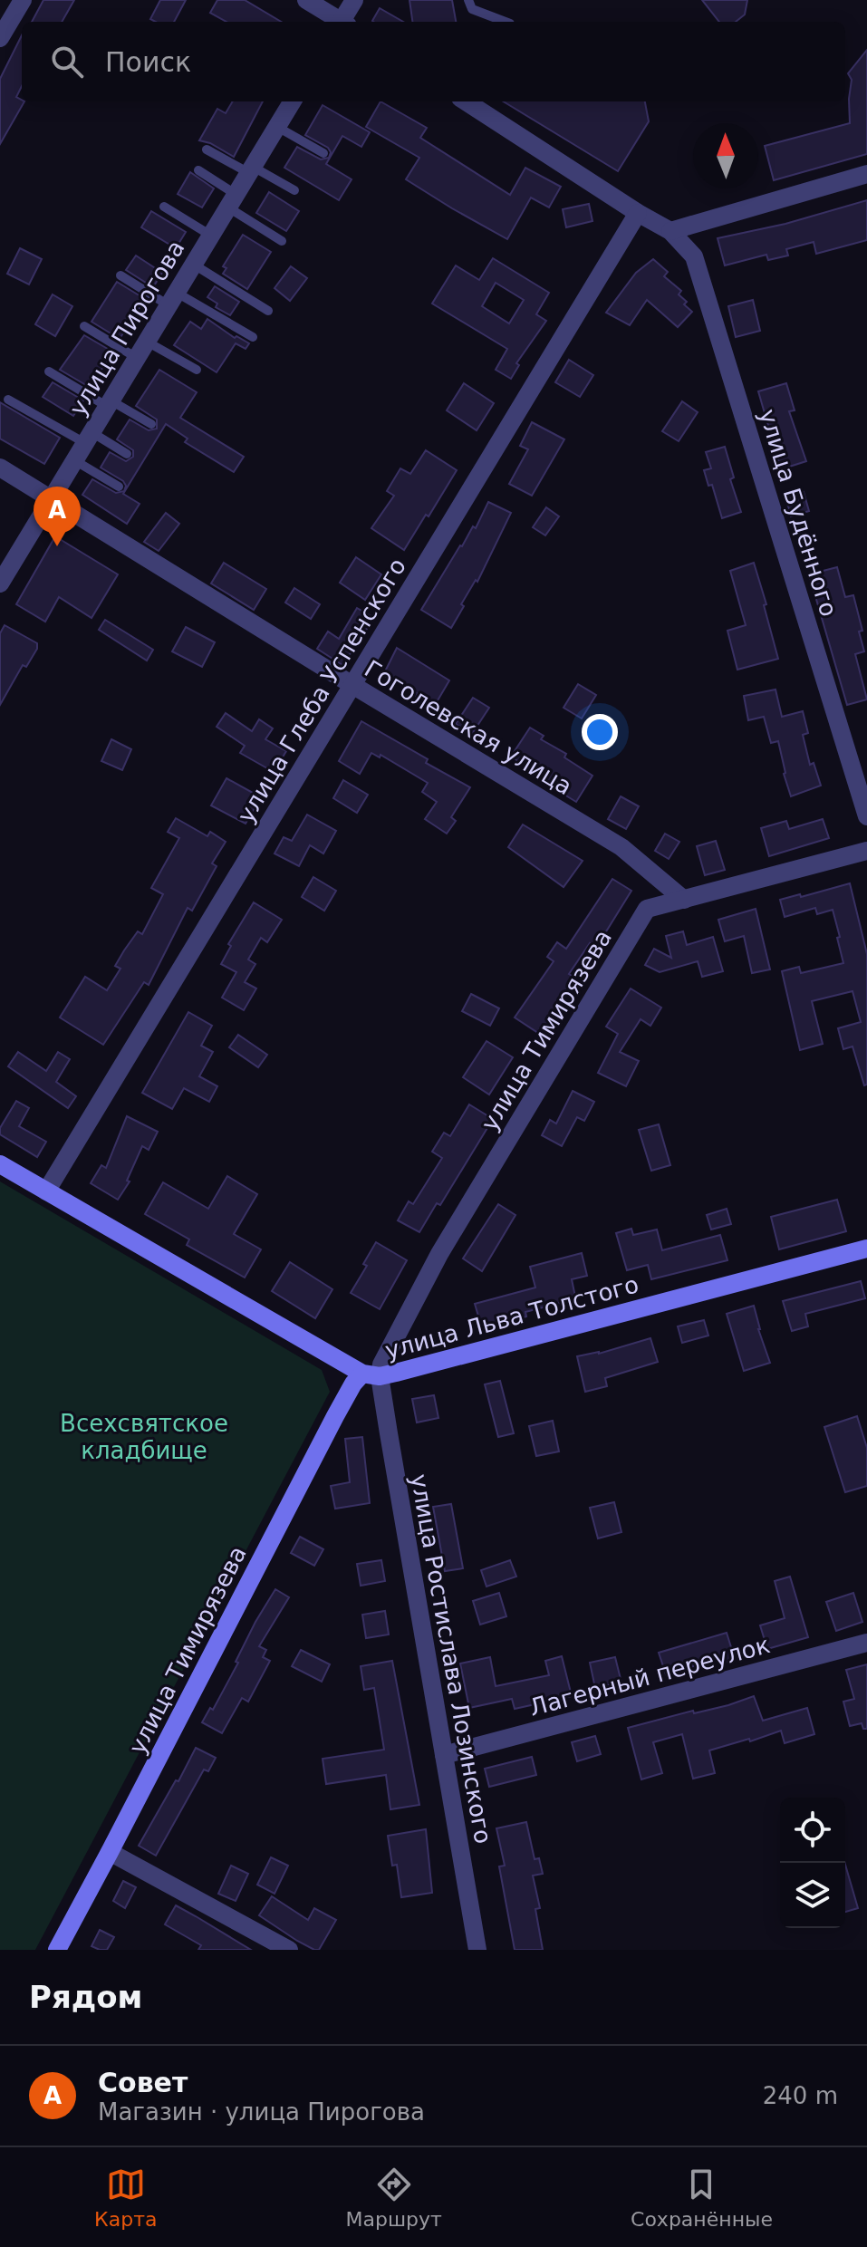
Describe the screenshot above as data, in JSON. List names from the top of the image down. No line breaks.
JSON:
{"streets":{"street":["улица Пирогова","улица Будённого","улица Глеба Успенского","Гоголевская улица","улица Тимирязева","улица Льва Толстого","улица Ростислава Лозинского","Лагерный переулок"]},"crossings":[["улица Пирогова","Гоголевская улица"],["улица Будённого","улица Глеба Успенского"],["улица Глеба Успенского","Гоголевская улица"],["улица Глеба Успенского","улица Льва Толстого"],["Гоголевская улица","улица Тимирязева"],["улица Тимирязева","улица Льва Толстого"],["улица Тимирязева","улица Ростислава Лозинского"],["улица Льва Толстого","улица Ростислава Лозинского"],["улица Ростислава Лозинского","Лагерный переулок"]],"parks":["Всехсвятское кладбище"],"north":"top","page":{"search":"Поиск","pins":"A","heading":"Рядом","list":[{"mark":"A","name":"Совет","note":"Магазин · улица Пирогова","value":"240 m"}],"nav":["Карта","Маршрут","Сохранённые"]}}
